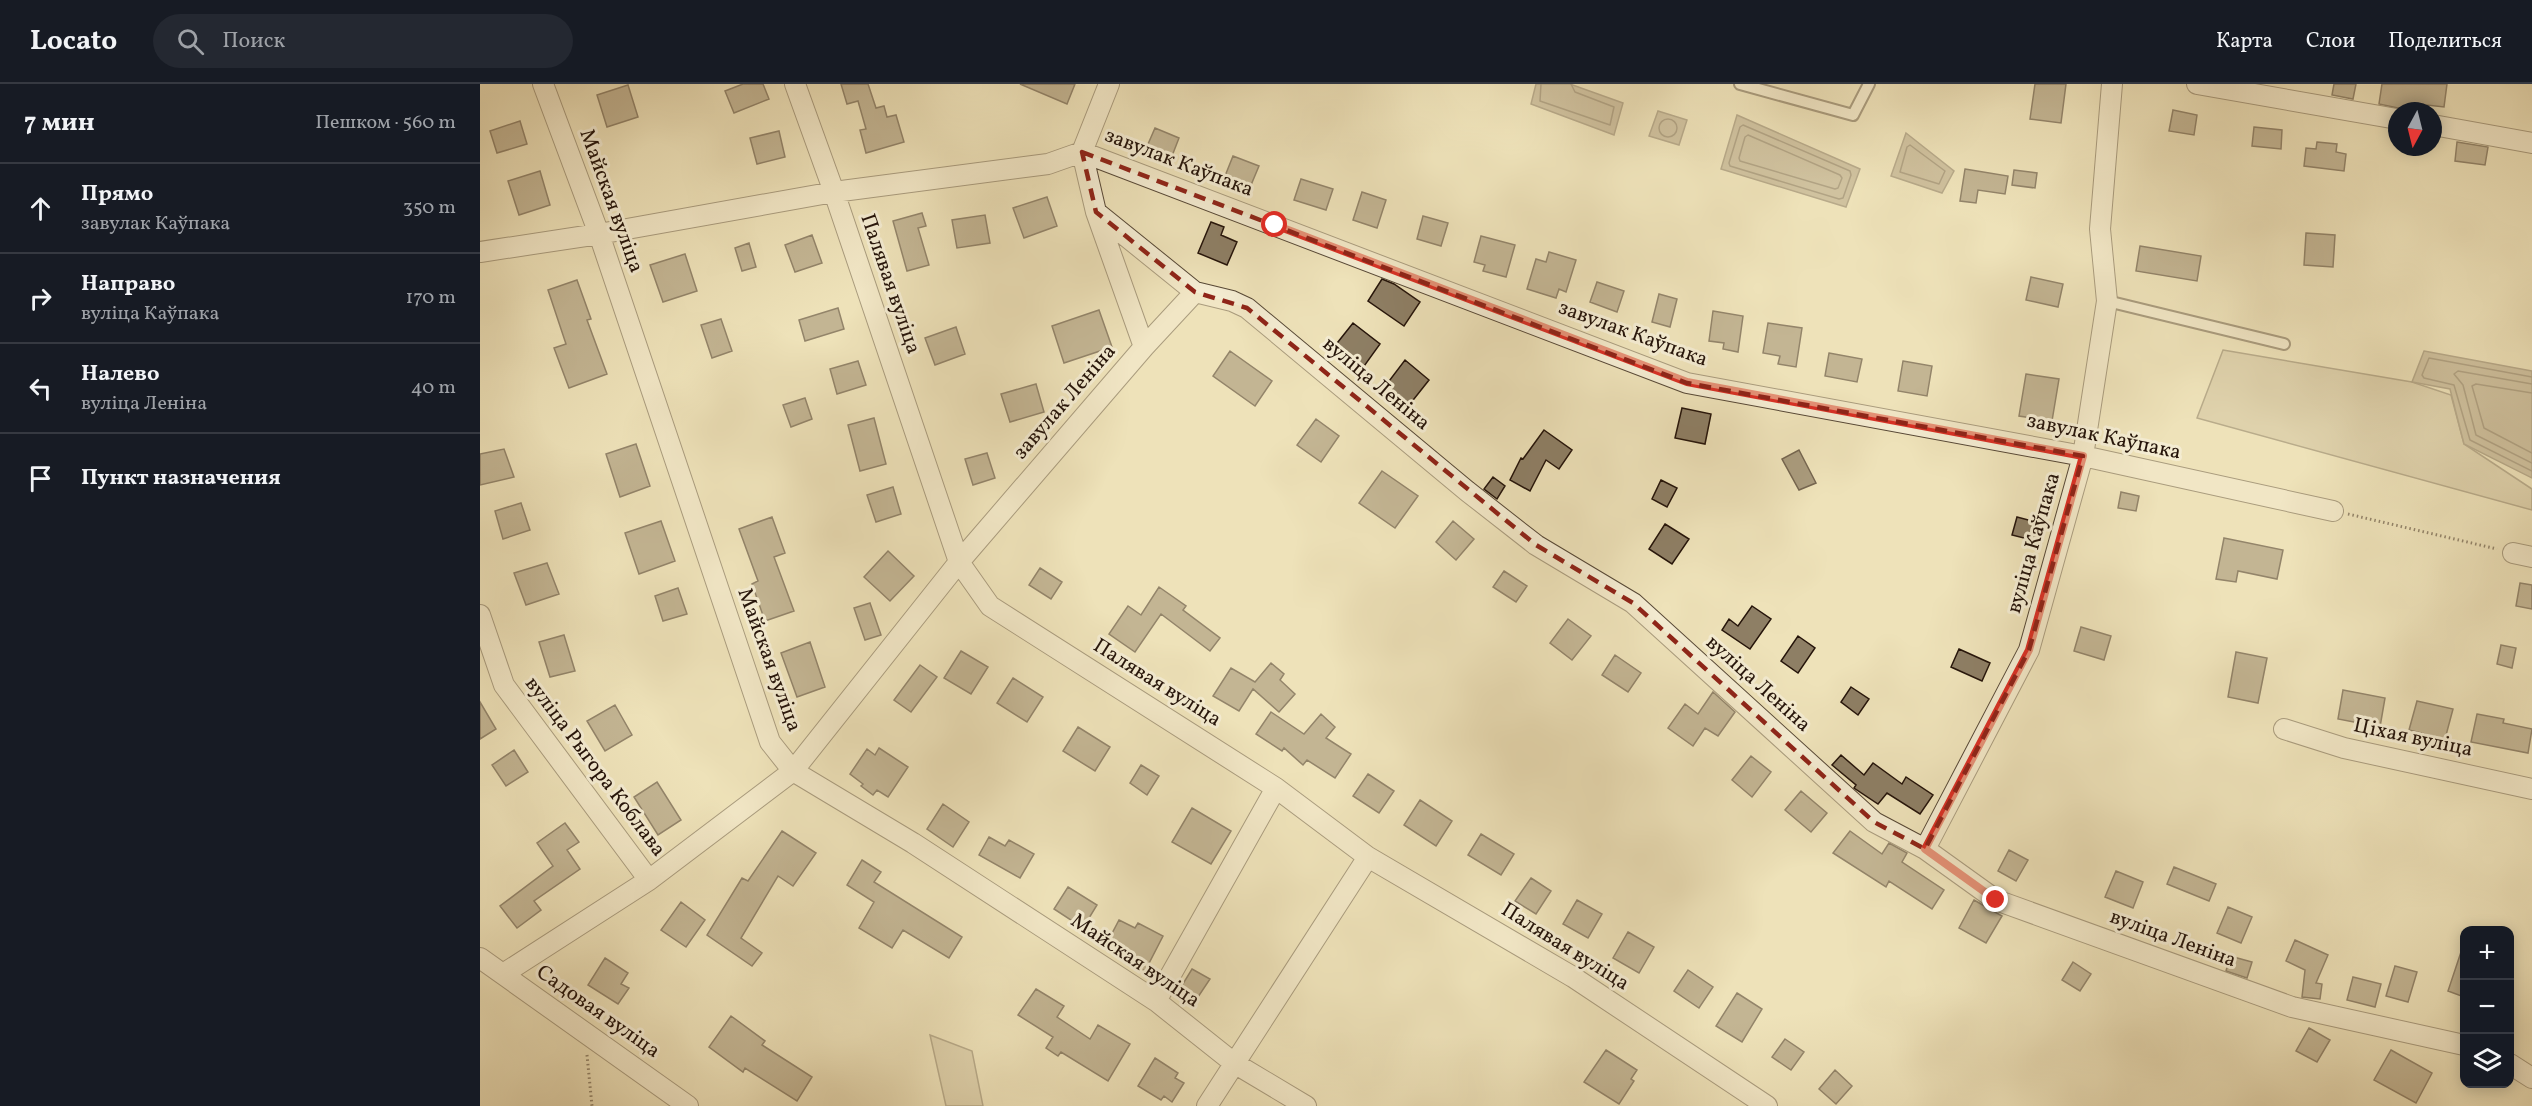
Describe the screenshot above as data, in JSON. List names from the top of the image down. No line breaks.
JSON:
{"streets":{"street":["завулак Каўпака","Майская вуліца","Палявая вуліца","вуліца Леніна","завулак Леніна","вуліца Каўпака","Ціхая вуліца","вуліца Рыгора Коблава","Садовая вуліца"]},"crossings":[["завулак Каўпака","завулак Леніна"],["завулак Каўпака","вуліца Каўпака"],["Майская вуліца","завулак Леніна"],["Палявая вуліца","завулак Леніна"],["вуліца Леніна","завулак Леніна"],["вуліца Леніна","вуліца Каўпака"],["завулак Леніна","вуліца Рыгора Коблава"],["завулак Леніна","Садовая вуліца"]],"north":"bottom","page":{"header":"Locato","search":"Поиск","nav":["Карта","Слои","Поделиться"],"heading":["7 мин","Пешком · 560 m"],"list":[["Прямо","завулак Каўпака","350 m"],["Направо","вуліца Каўпака","170 m"],["Налево","вуліца Леніна","40 m"],"Пункт назначения"],"map_buttons":["+","−"]}}
